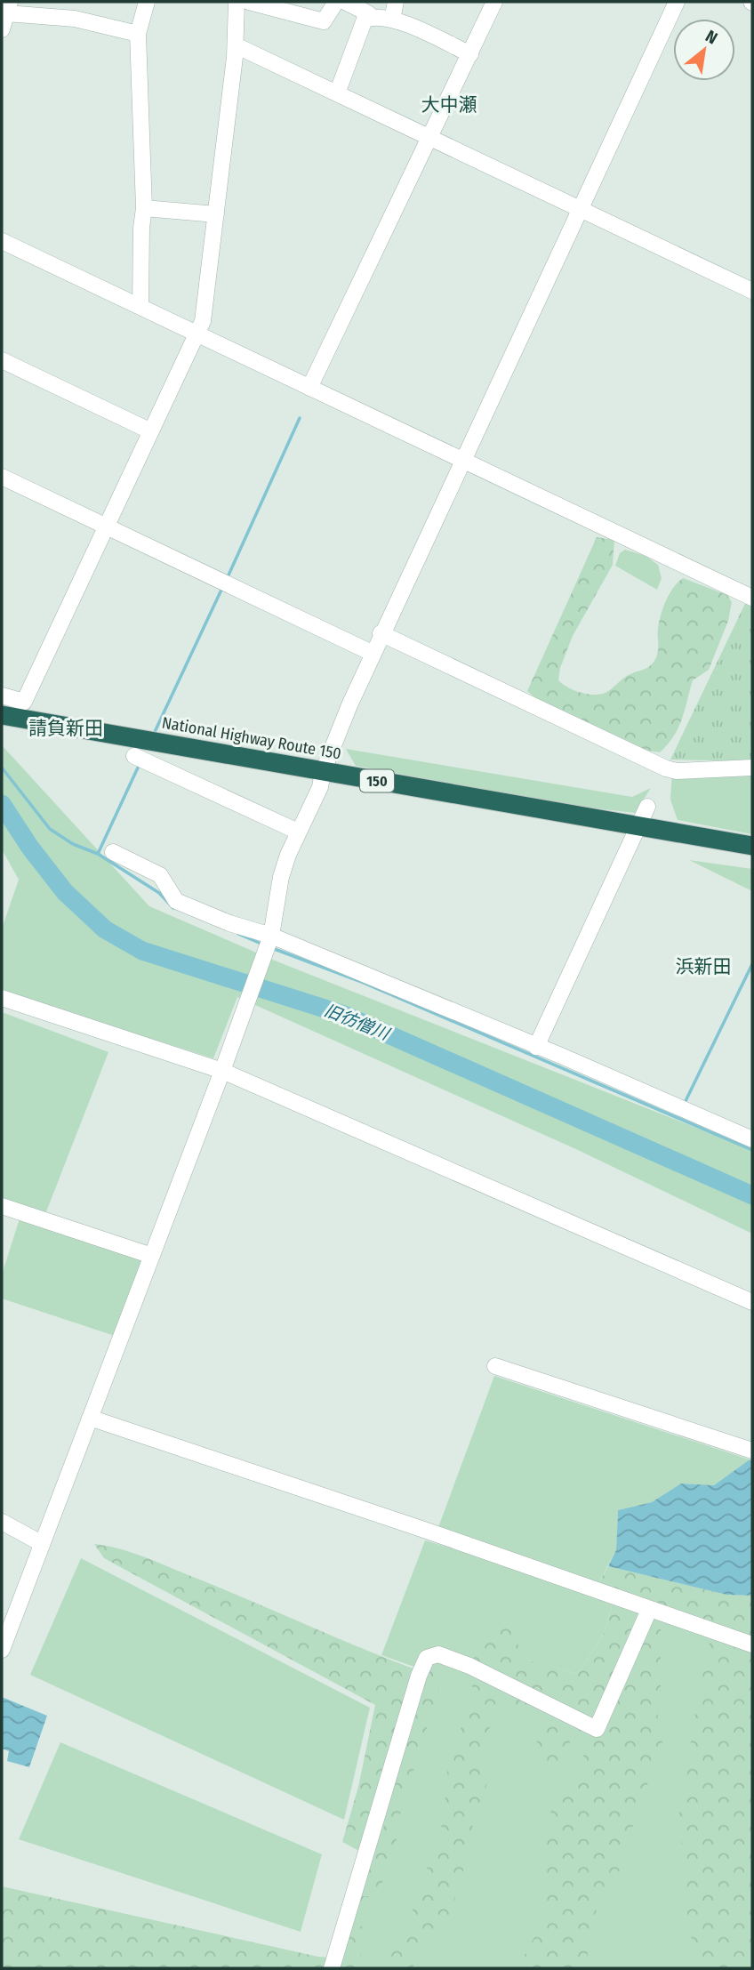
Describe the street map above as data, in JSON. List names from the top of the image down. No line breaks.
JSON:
{"streets":{"highway":["National Highway Route 150","150"]},"districts":["大中瀬","請負新田","浜新田"],"water":["旧彷僧川"],"north":"top right"}
